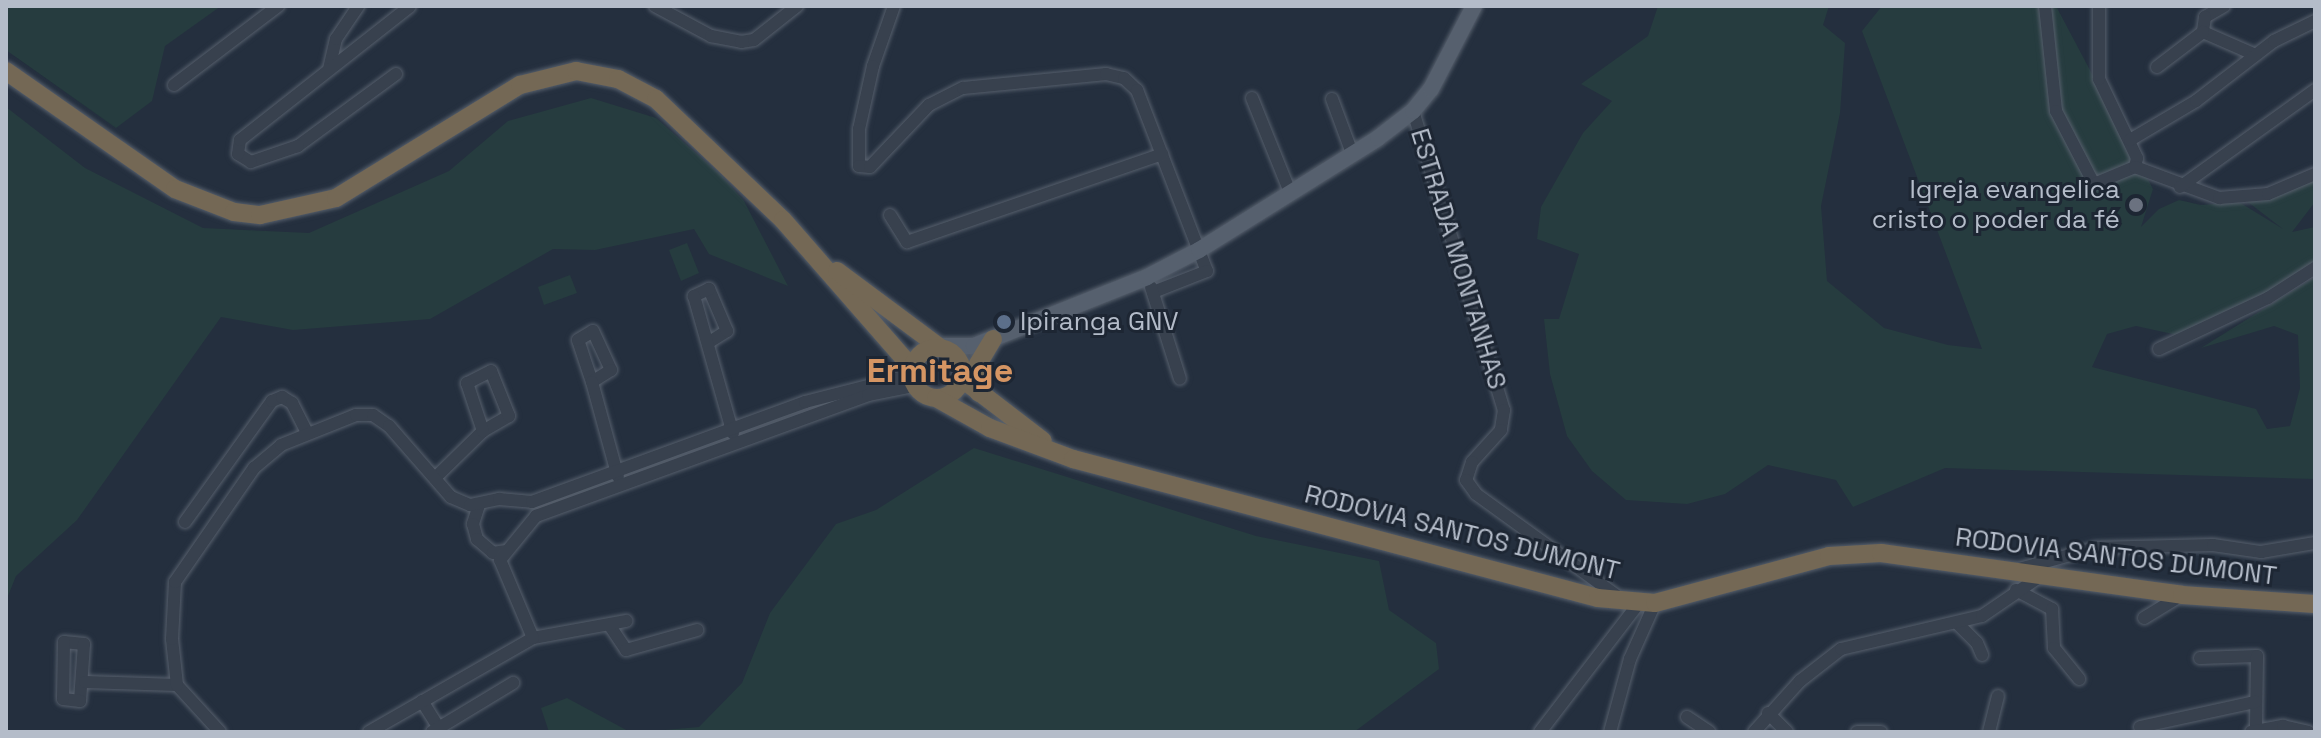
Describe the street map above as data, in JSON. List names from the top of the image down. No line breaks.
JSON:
{"streets":{"highway":["RODOVIA SANTOS DUMONT"],"street":["ESTRADA MONTANHAS"]},"crossings":[["ESTRADA MONTANHAS","RODOVIA SANTOS DUMONT"]],"districts":["Ermitage"],"places":["Igreja evangelica cristo o poder da fé","Ipiranga GNV"]}
